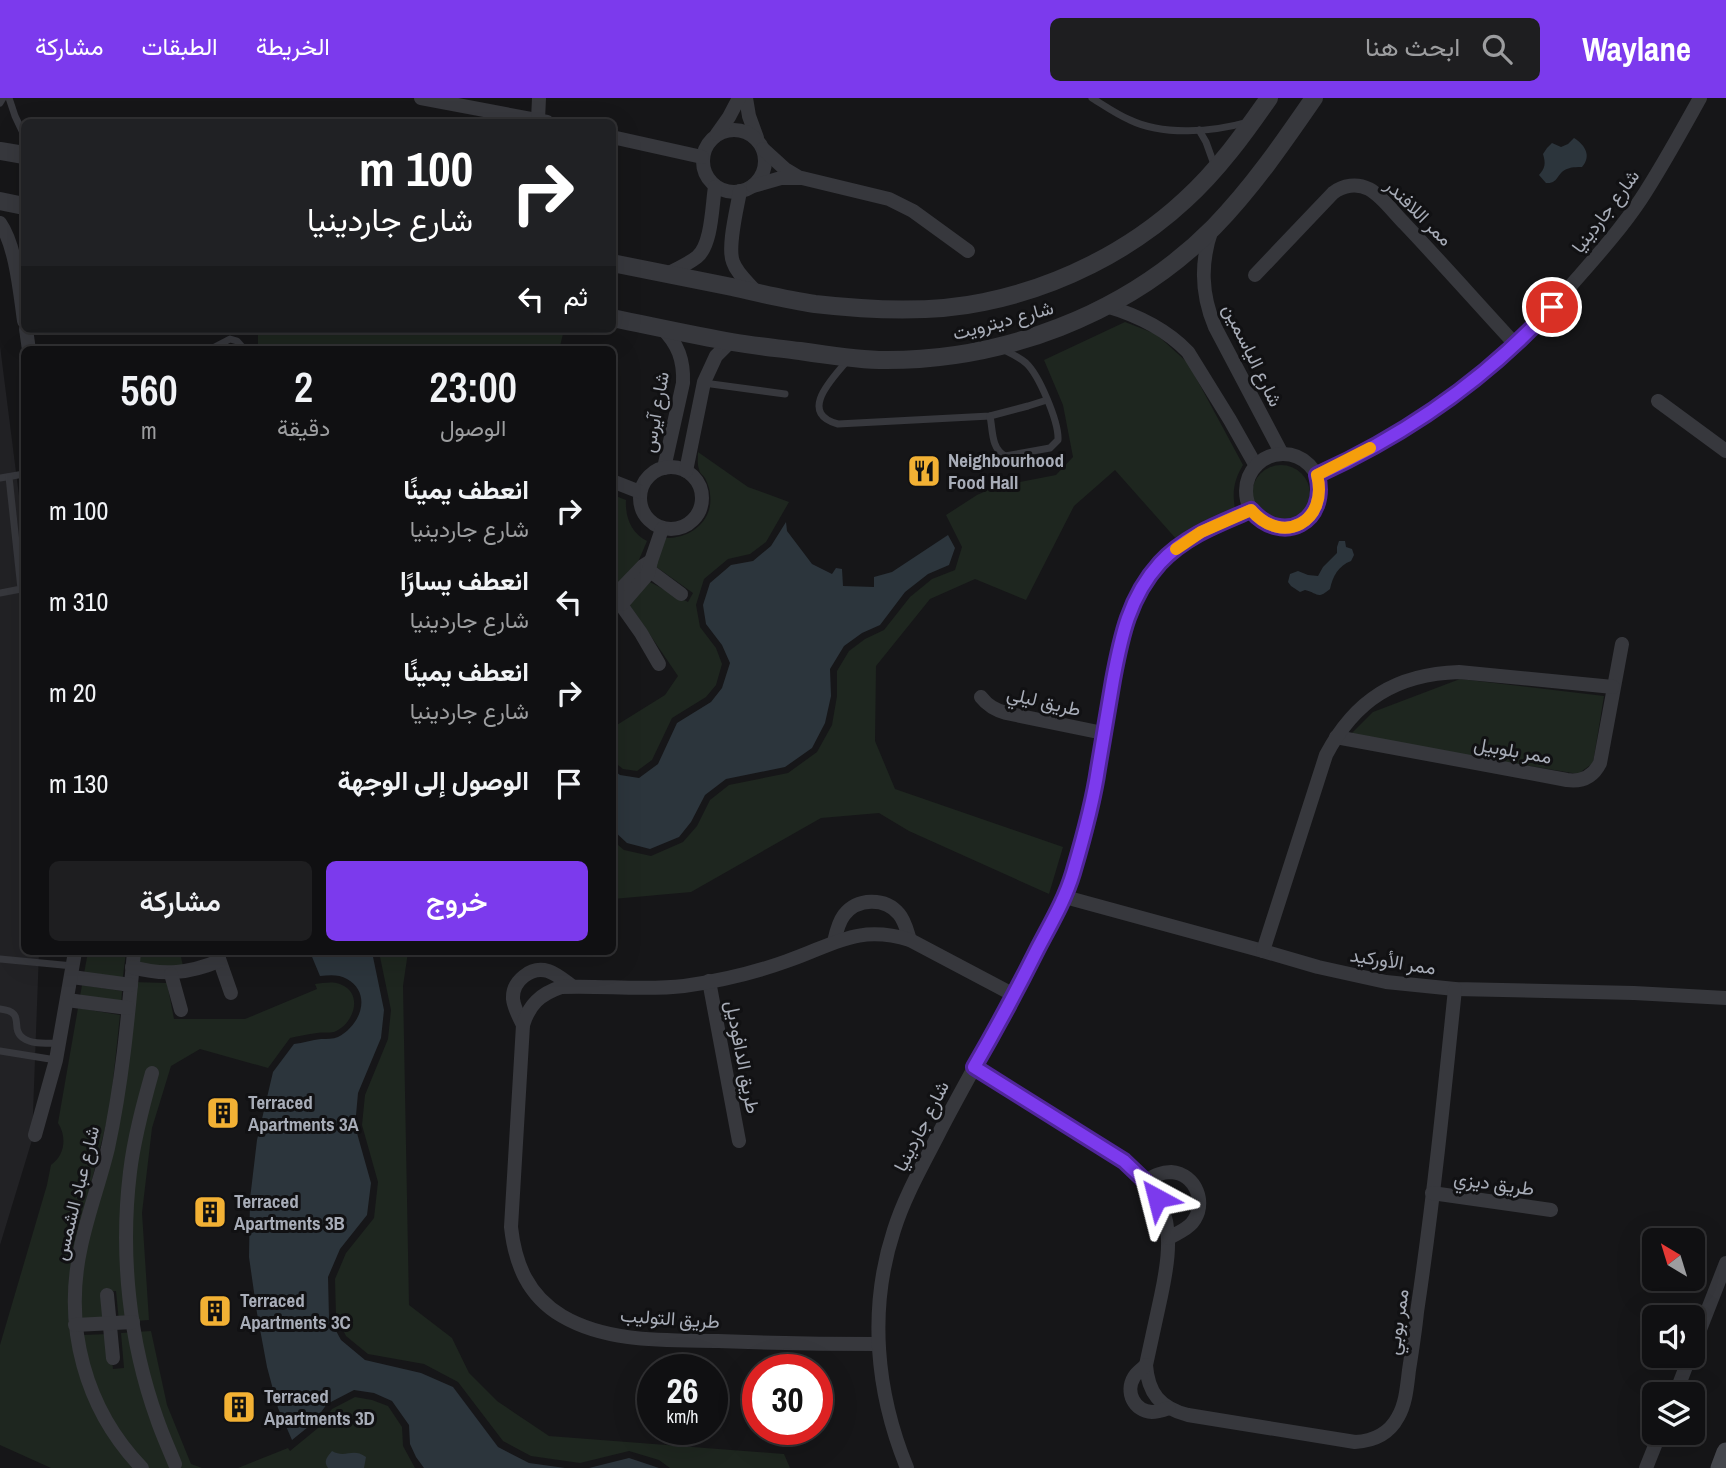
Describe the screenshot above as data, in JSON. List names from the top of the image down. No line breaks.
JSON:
{"streets":{"street":["شارع جاردينيا","ممر اللافندر","شارع ديترويت","شارع الياسمين","شارع آيرس","طريق ليلي","ممر بلوبيل","ممر الأوركيد","طريق الدافوديل","طريق ديزي","شارع عباد الشمس","طريق التوليب","ممر بوبي"]},"crossings":[["شارع جاردينيا","ممر اللافندر"],["شارع جاردينيا","شارع الياسمين"],["شارع جاردينيا","طريق ليلي"],["شارع جاردينيا","ممر الأوركيد"],["شارع جاردينيا","طريق التوليب"],["شارع جاردينيا","ممر بوبي"],["شارع ديترويت","شارع الياسمين"],["شارع ديترويت","شارع آيرس"],["ممر الأوركيد","ممر بوبي"],["طريق الدافوديل","طريق التوليب"],["طريق ديزي","ممر بوبي"]],"places":{"restaurant":["Neighbourhood Food Hall"],"building":["Terraced Apartments 3A","Terraced Apartments 3B","Terraced Apartments 3C","Terraced Apartments 3D"]},"north":"top left","page":{"header":"Waylane","search":"ابحث هنا","nav":["الخريطة","الطبقات","مشاركة"],"turn":["100 m","شارع جاردينيا"],"then":"ثم","eta":["23:00","الوصول","2","دقيقة","560","m"],"list":[{"name":"انعطف يمينًا","note":"شارع جاردينيا","value":"100 m"},{"name":"انعطف يسارًا","note":"شارع جاردينيا","value":"310 m"},{"name":"انعطف يمينًا","note":"شارع جاردينيا","value":"20 m"},{"name":"الوصول إلى الوجهة","value":"130 m"}],"buttons":["خروج","مشاركة"],"speed":"26 km/h","limit":"30"}}
